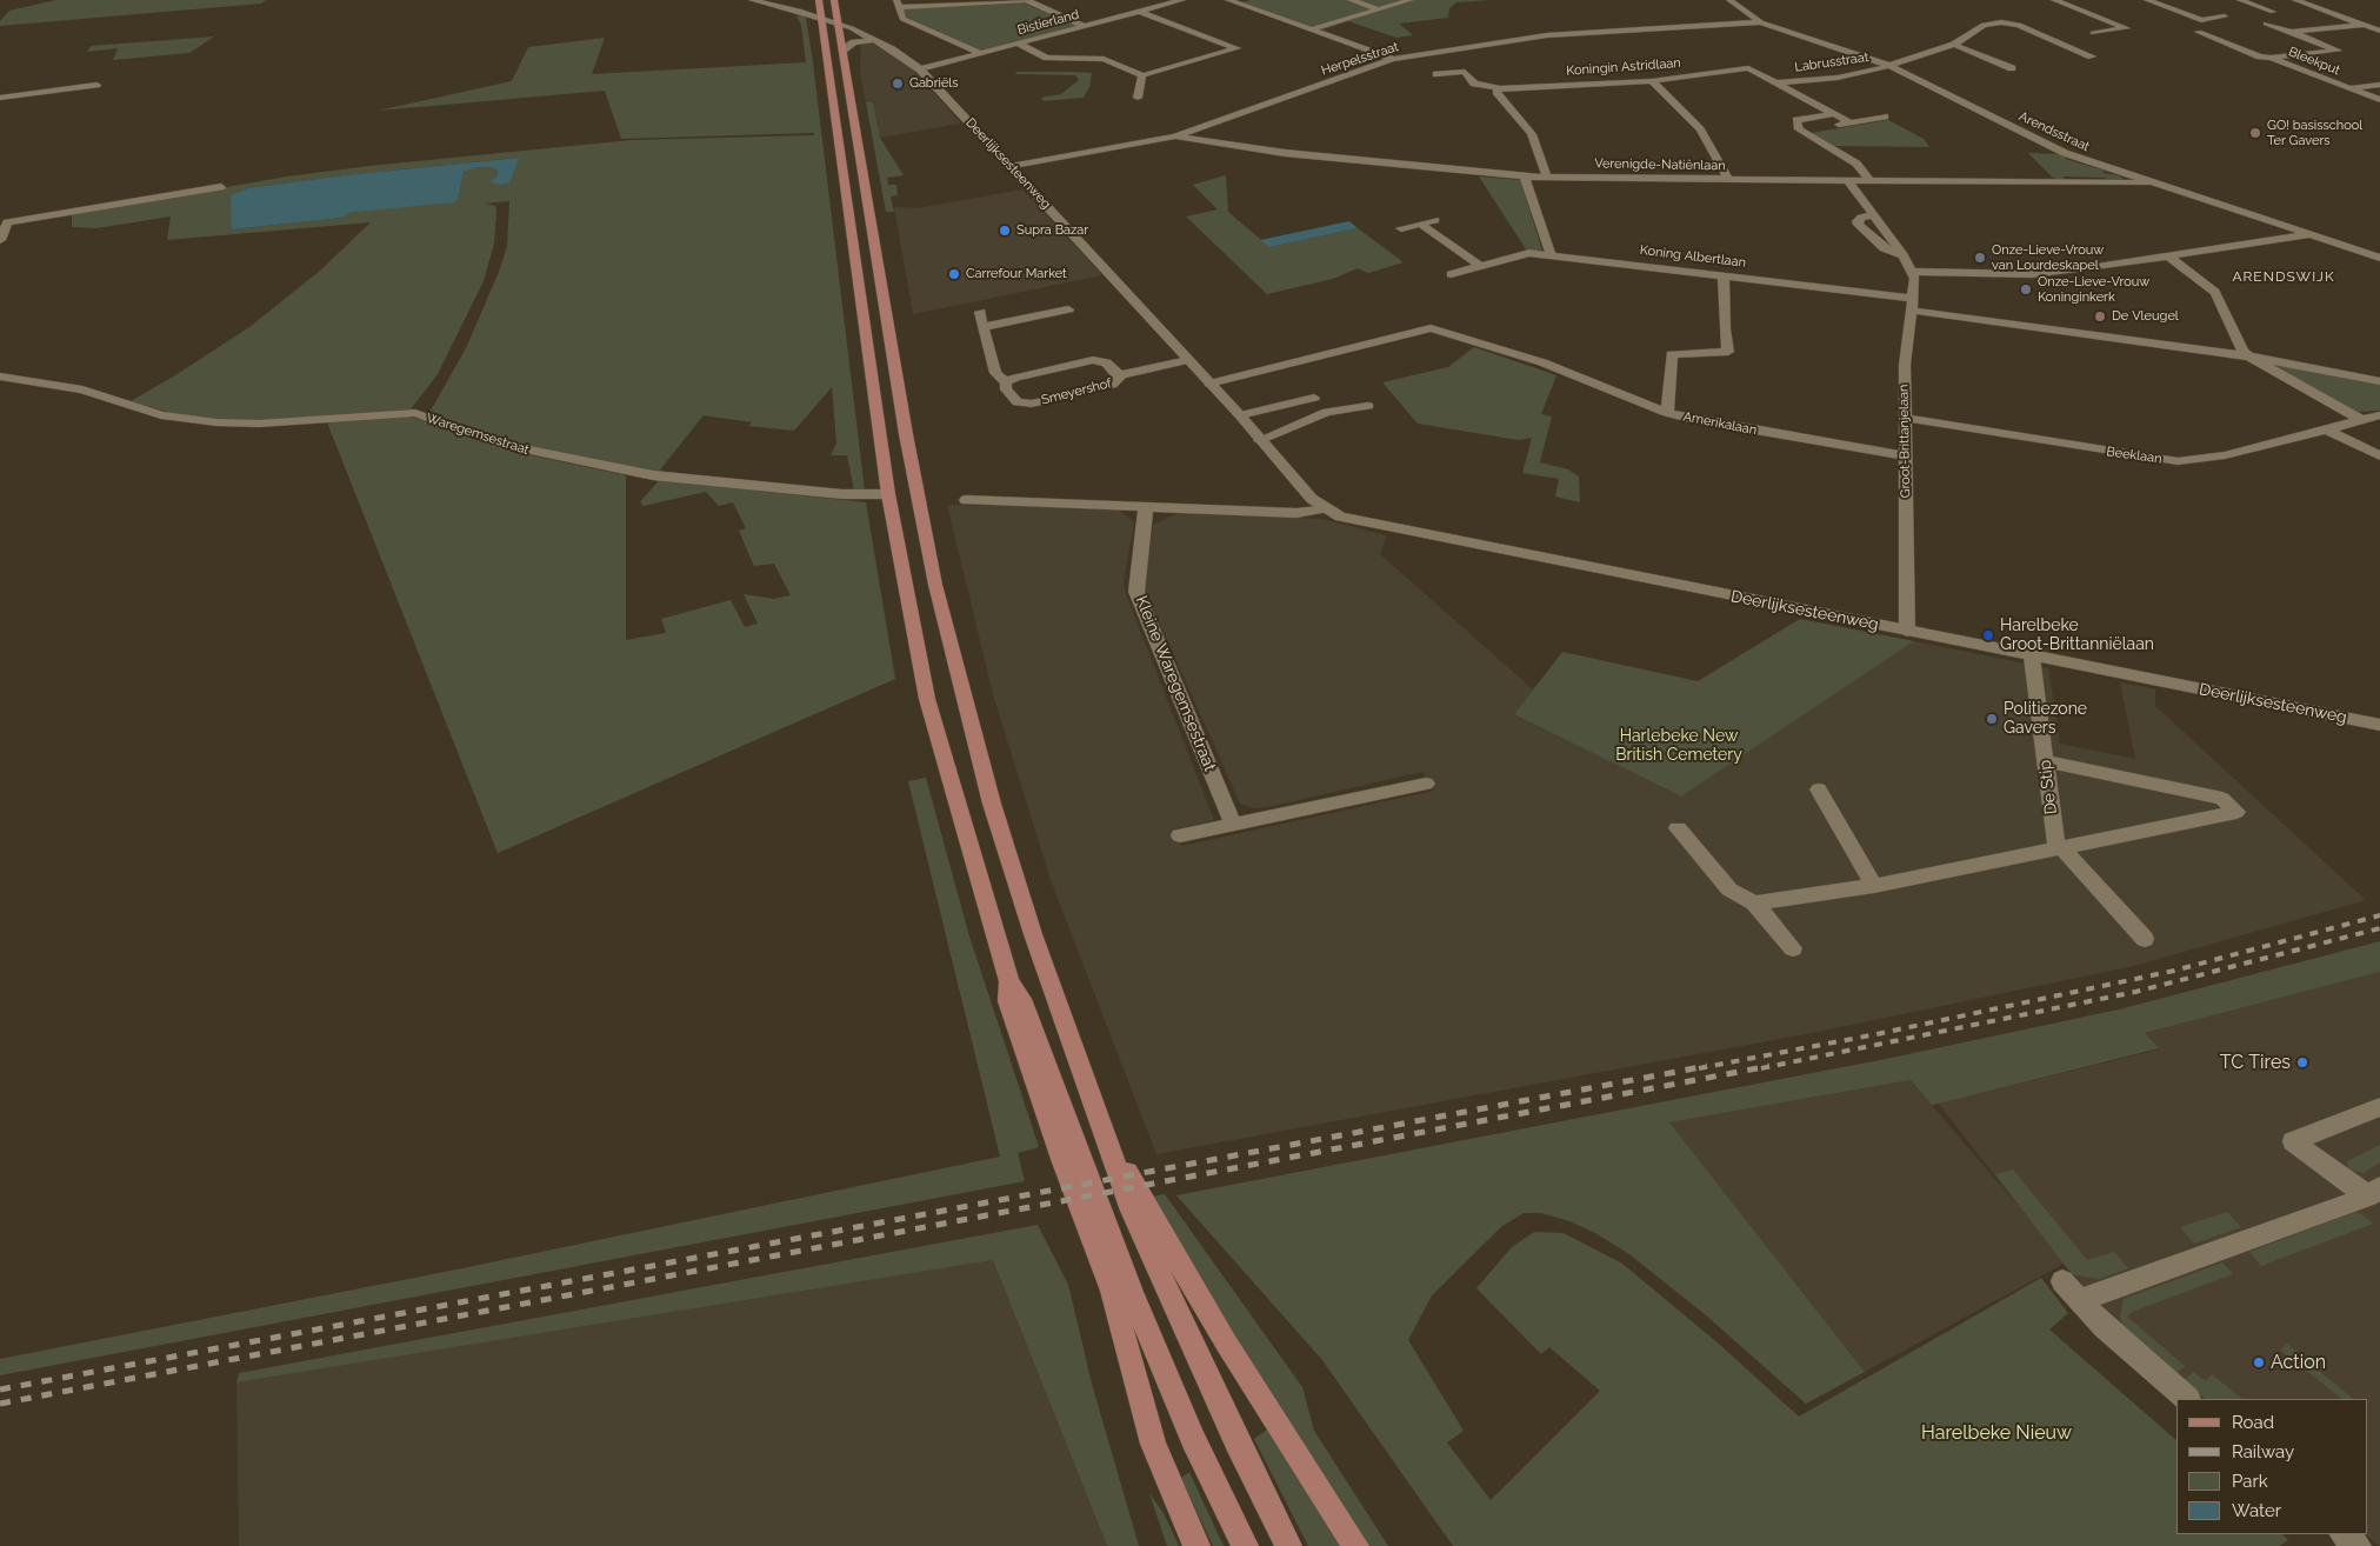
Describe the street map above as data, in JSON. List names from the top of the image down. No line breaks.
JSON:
{"streets":{"street":["Bistierland","Herpelsstraat","Bleekput","Labrusstraat","Koningin Astridlaan","Arendsstraat","Deerlijksesteenweg","Verenigde-Natiënlaan","Koning Albertlaan","Smeyershof","Amerikalaan","Waregemsestraat","Groot-Brittanjelaan","Beeklaan","Kleine Waregemsestraat","De Stip"]},"crossings":[["Bistierland","Deerlijksesteenweg"],["Herpelsstraat","Arendsstraat"],["Herpelsstraat","Deerlijksesteenweg"],["Herpelsstraat","Verenigde-Natiënlaan"],["Labrusstraat","Koningin Astridlaan"],["Labrusstraat","Arendsstraat"],["Arendsstraat","Verenigde-Natiënlaan"],["Deerlijksesteenweg","Smeyershof"],["Deerlijksesteenweg","Amerikalaan"],["Deerlijksesteenweg","Groot-Brittanjelaan"],["Deerlijksesteenweg","De Stip"],["Koning Albertlaan","Groot-Brittanjelaan"],["Amerikalaan","Groot-Brittanjelaan"],["Groot-Brittanjelaan","Beeklaan"]],"districts":["ARENDSWIJK"],"parks":["Harlebeke New British Cemetery","Harelbeke Nieuw"],"places":["Gabriëls","GO! basisschool Ter Gavers","Supra Bazar","Onze-Lieve-Vrouw van Lourdeskapel","Carrefour Market","Onze-Lieve-Vrouw Koninginkerk","De Vleugel","Harelbeke Groot-Brittanniëlaan","Politiezone Gavers","TC Tires","Action"],"legend":["Road","Railway","Park","Water"]}
